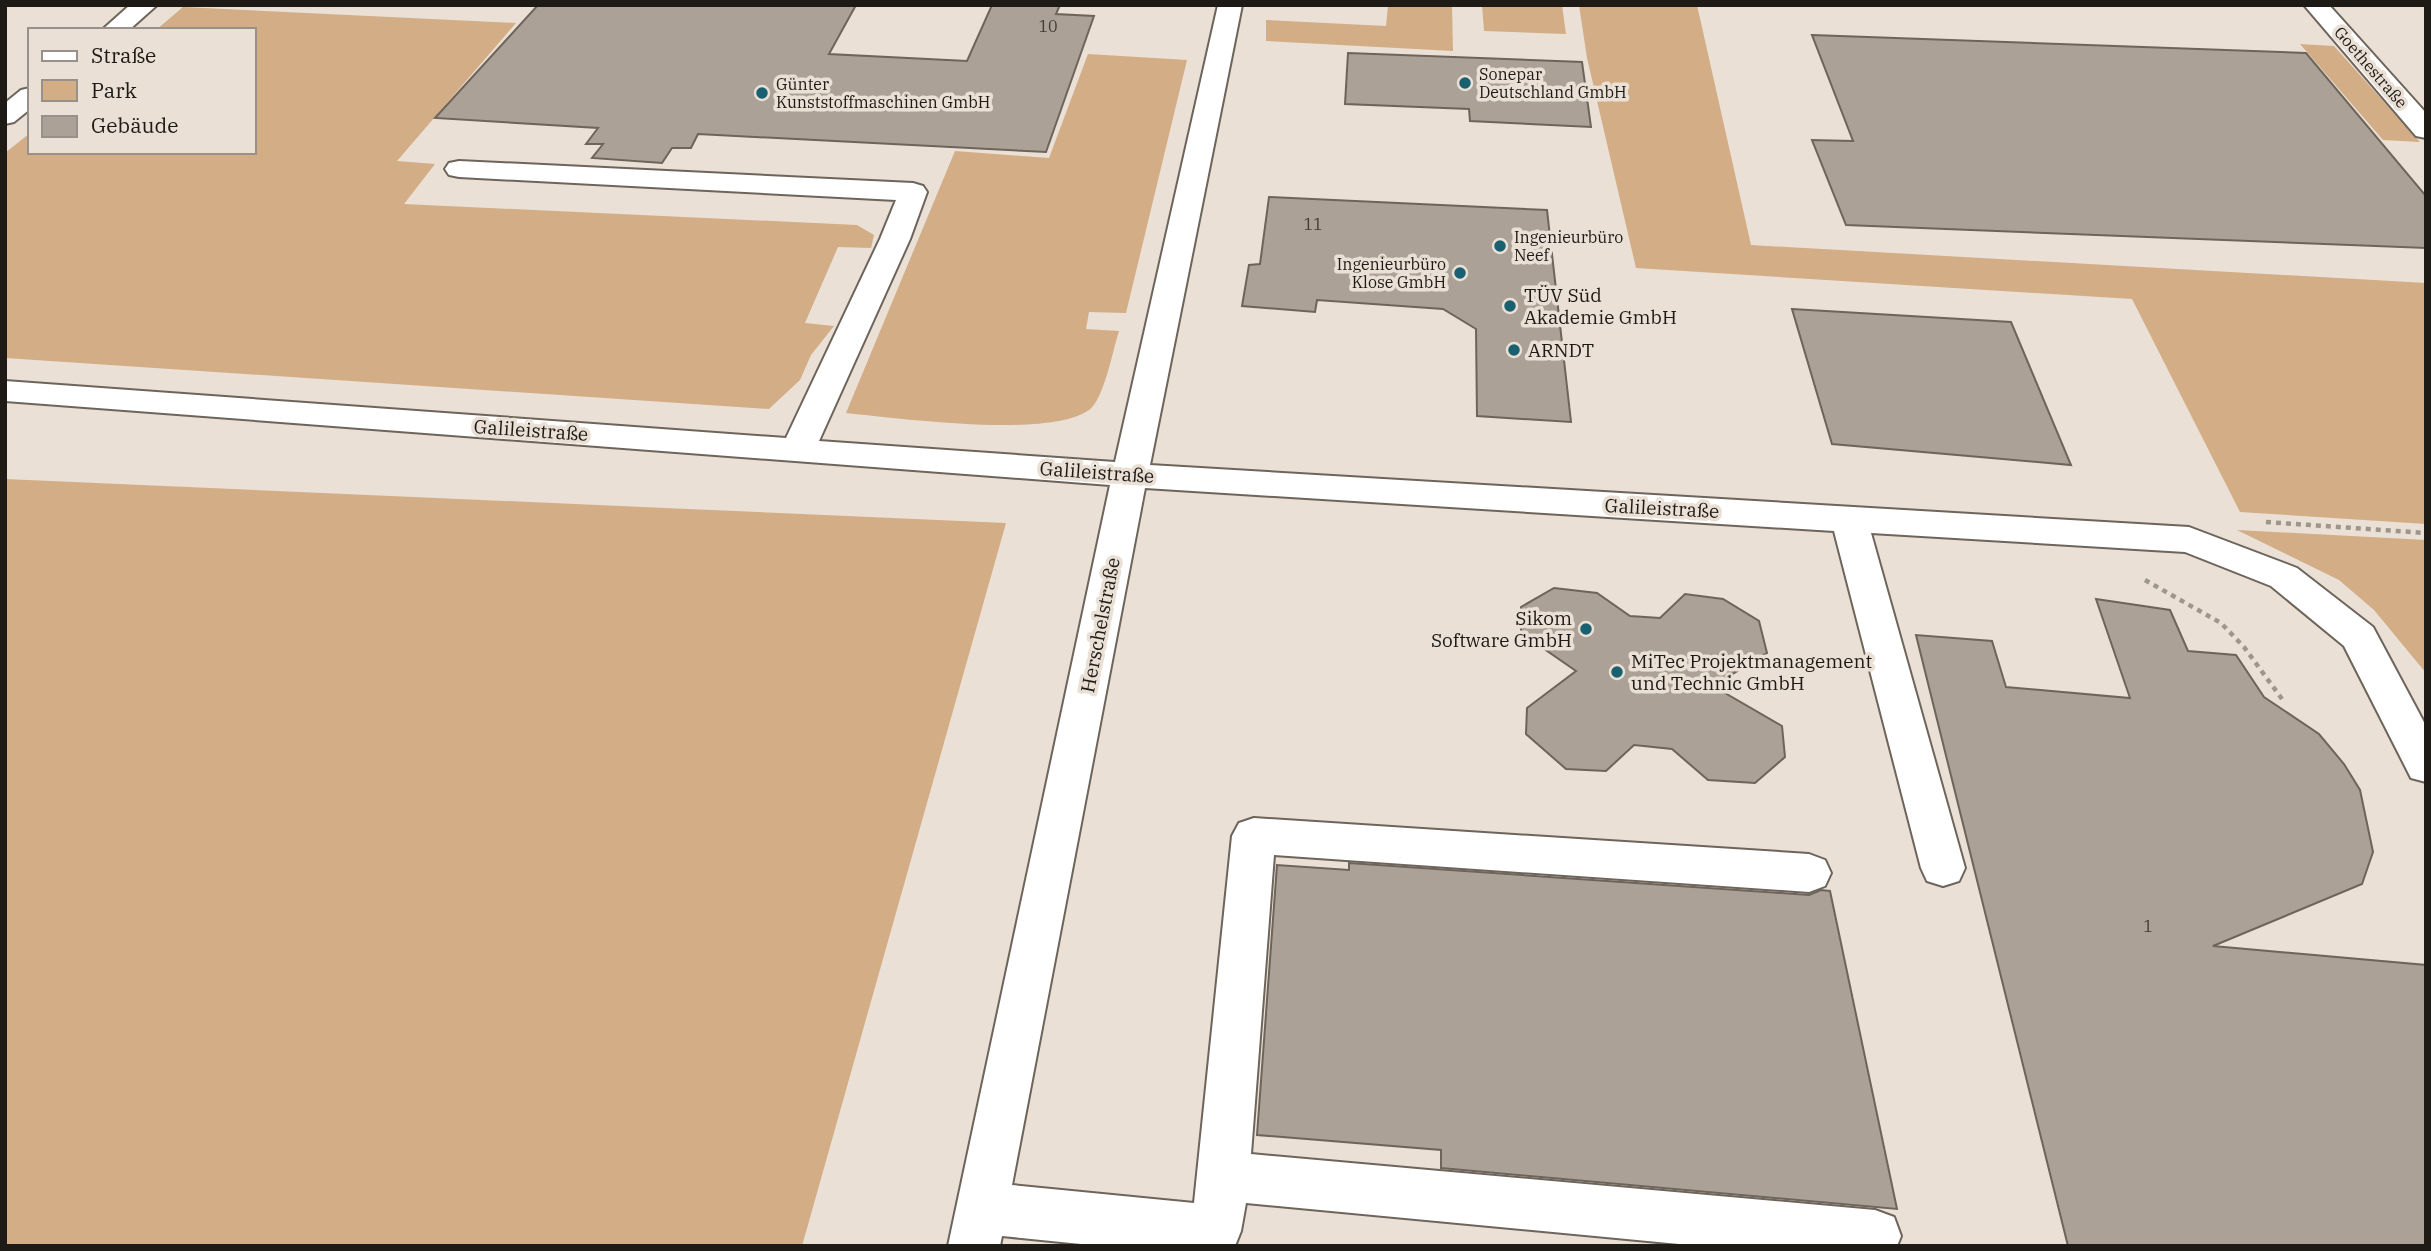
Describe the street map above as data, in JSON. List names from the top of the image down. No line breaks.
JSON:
{"streets":{"street":["Goethestraße","Galileistraße","Herschelstraße"]},"crossings":[["Galileistraße","Herschelstraße"]],"places":["Sonepar Deutschland GmbH","Günter Kunststoffmaschinen GmbH","Ingenieurbüro Neef","Ingenieurbüro Klose GmbH","TÜV Süd Akademie GmbH","ARNDT","Sikom Software GmbH","MiTec Projektmanagement und Technic GmbH"],"house_numbers":["10","11","1"],"legend":["Straße","Park","Gebäude"]}
